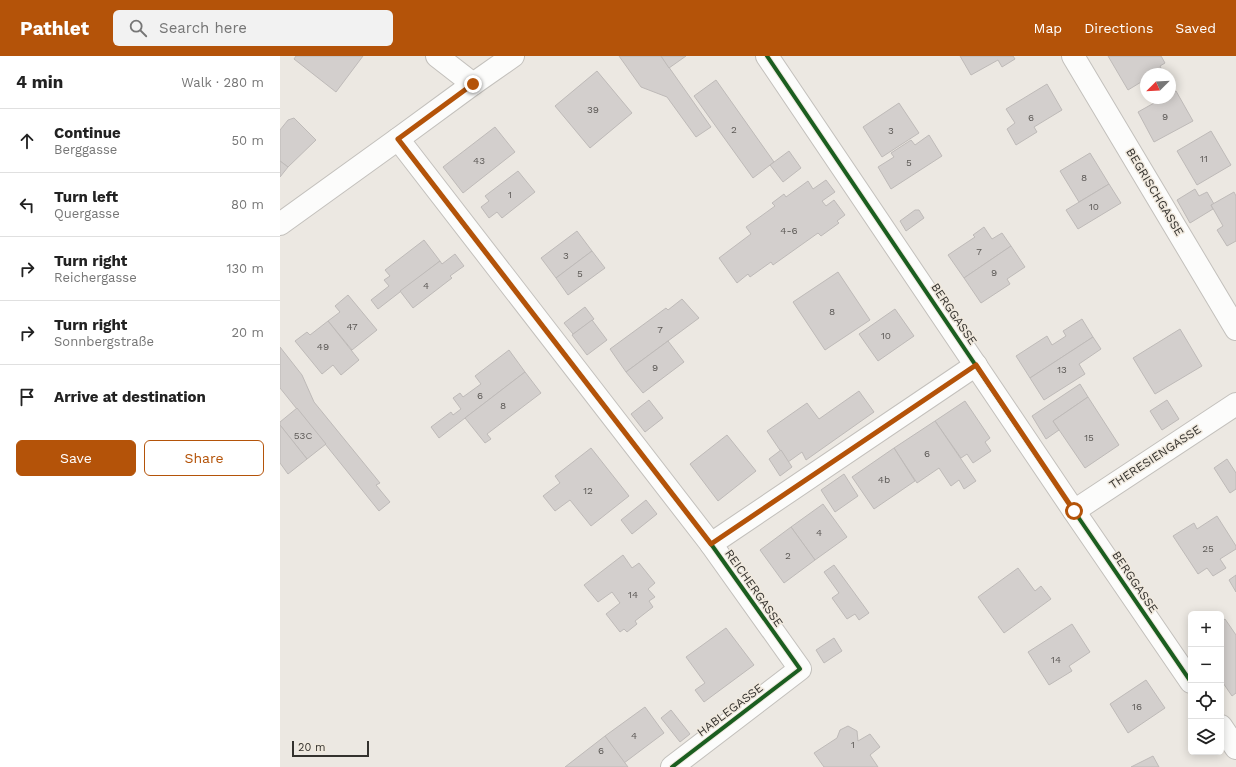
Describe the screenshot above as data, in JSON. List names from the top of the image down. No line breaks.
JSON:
{"streets":{"street":["BEGRISCHGASSE","BERGGASSE","THERESIENGASSE","REICHERGASSE","HABLEGASSE"]},"crossings":[["BERGGASSE","THERESIENGASSE"],["REICHERGASSE","HABLEGASSE"]],"house_numbers":["39","9","6","2","3","11","43","5","8","1","10","4-6","7","3","9","5","4","8","47","7","10","49","9","13","6","8","53C","15","6","4b","12","4","25","2","14","14","16","4","1","6"],"scale_bar":"20 m","north":"bottom left","page":{"header":"Pathlet","search":"Search here","nav":["Map","Directions","Saved"],"heading":["4 min","Walk · 280 m"],"list":[["Continue","Berggasse","50 m"],["Turn left","Quergasse","80 m"],["Turn right","Reichergasse","130 m"],["Turn right","Sonnbergstraße","20 m"],"Arrive at destination"],"buttons":["Save","Share"],"map_buttons":["+","−"],"scale":"20 m"}}
